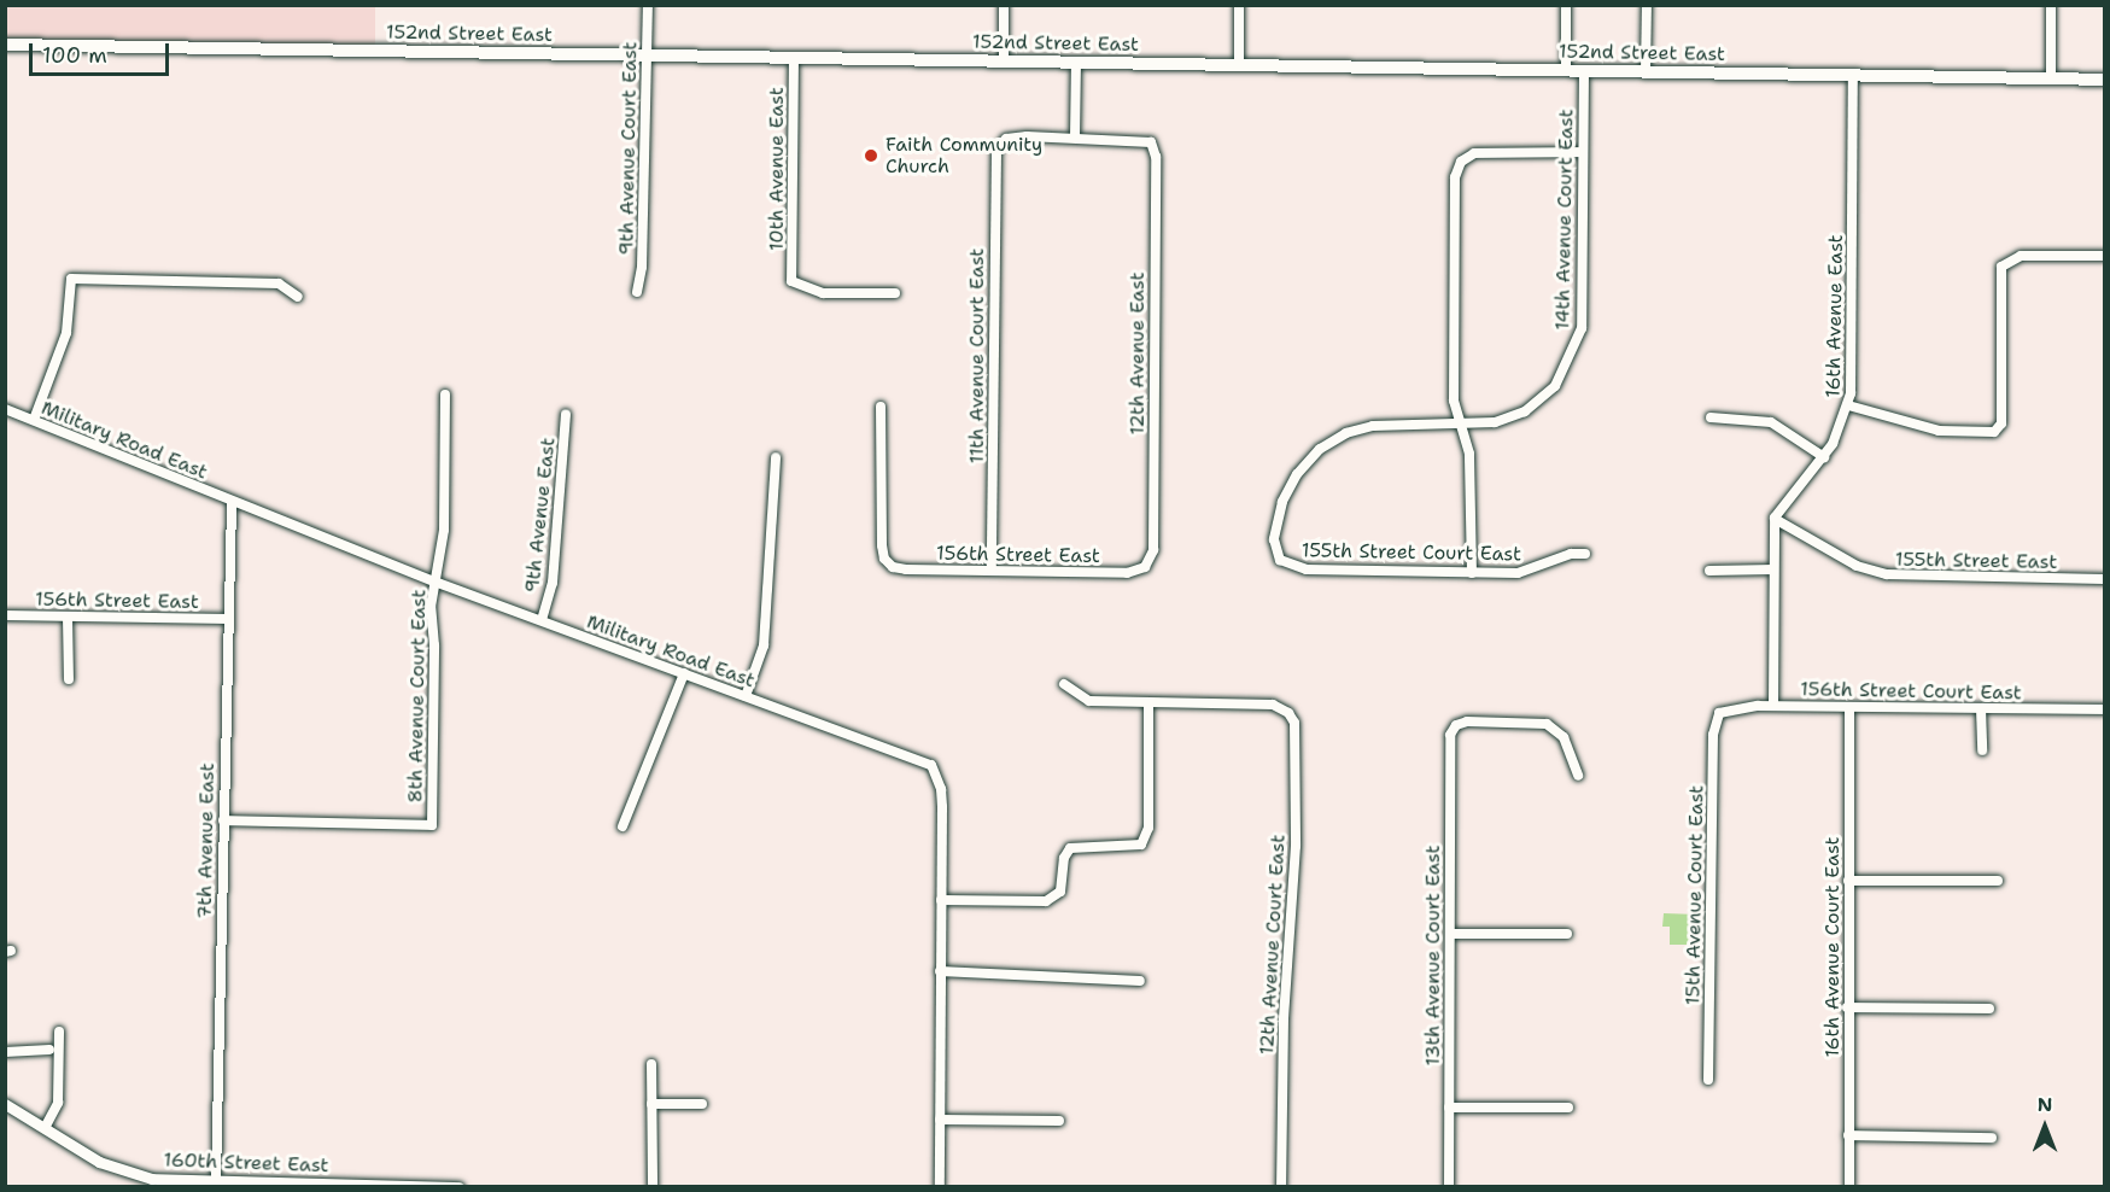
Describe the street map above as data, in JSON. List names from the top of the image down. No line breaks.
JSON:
{"streets":{"main road":["152nd Street East"],"street":["9th Avenue Court East","10th Avenue East","14th Avenue Court East","16th Avenue East","12th Avenue East","11th Avenue Court East","Military Road East","9th Avenue East","155th Street Court East","156th Street East","155th Street East","156th Street Court East","8th Avenue Court East","7th Avenue East","15th Avenue Court East","12th Avenue Court East","16th Avenue Court East","13th Avenue Court East","160th Street East"]},"crossings":[["152nd Street East","9th Avenue Court East"],["152nd Street East","10th Avenue East"],["152nd Street East","14th Avenue Court East"],["152nd Street East","16th Avenue East"],["14th Avenue Court East","155th Street Court East"],["16th Avenue East","155th Street East"],["12th Avenue East","11th Avenue Court East"],["12th Avenue East","156th Street East"],["11th Avenue Court East","156th Street East"],["Military Road East","9th Avenue East"],["Military Road East","8th Avenue Court East"],["Military Road East","7th Avenue East"],["156th Street East","7th Avenue East"],["156th Street Court East","15th Avenue Court East"],["156th Street Court East","16th Avenue Court East"],["8th Avenue Court East","7th Avenue East"],["7th Avenue East","160th Street East"]],"places":["Faith Community Church"],"scale_bar":"100 m","north":"top"}
